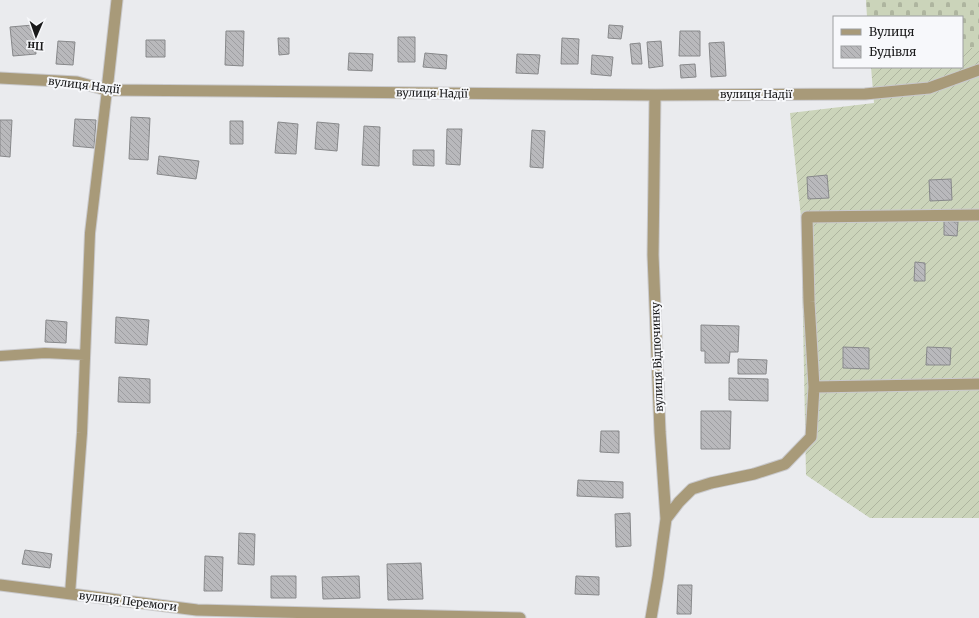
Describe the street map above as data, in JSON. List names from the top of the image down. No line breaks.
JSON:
{"streets":{"street":["вулиця Надії","вулиця Відпочинку","вулиця Перемоги"]},"crossings":[["вулиця Надії","вулиця Відпочинку"]],"legend":["Вулиця","Будівля"],"north":"bottom"}
